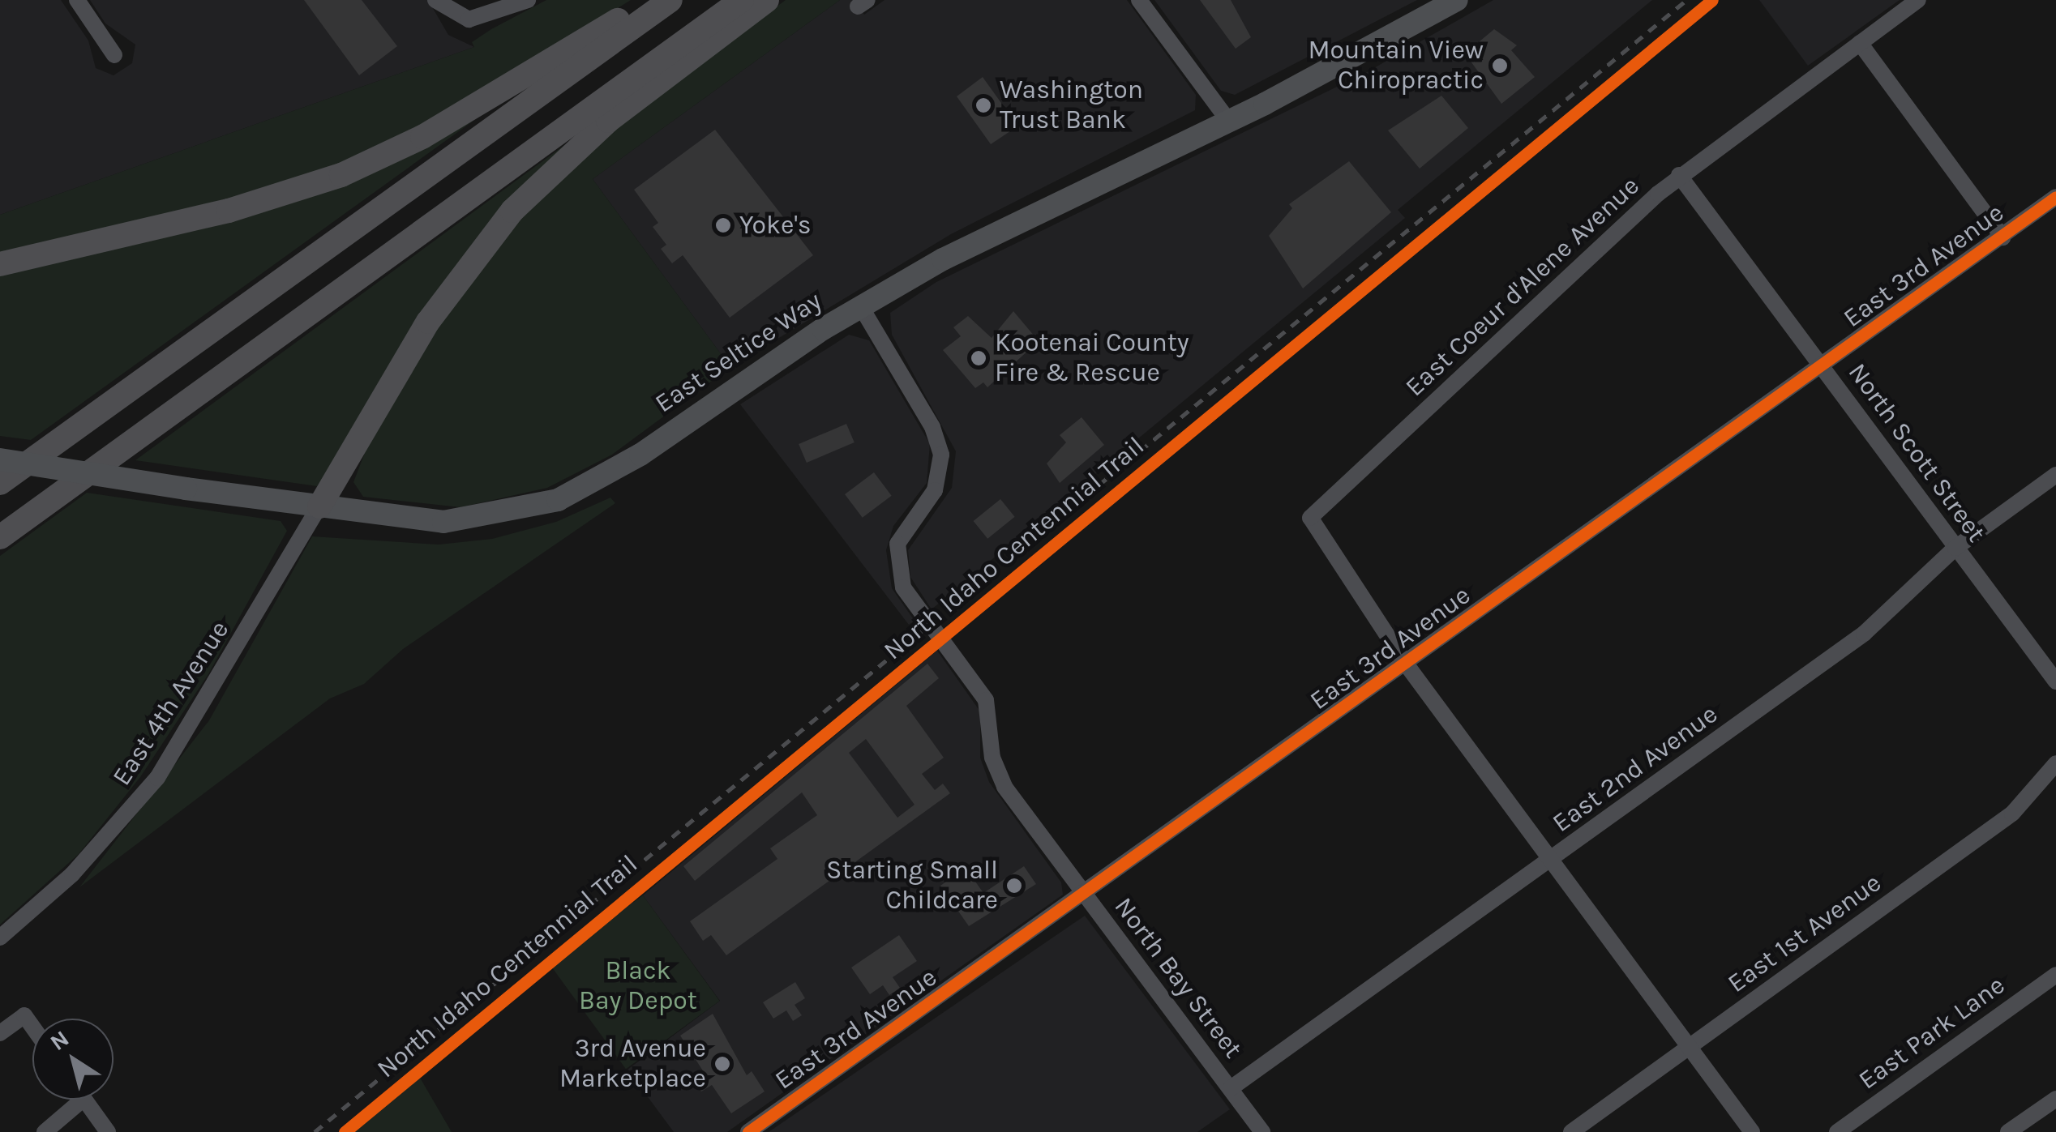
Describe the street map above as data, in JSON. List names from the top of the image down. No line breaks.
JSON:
{"streets":{"main road":["East Seltice Way"],"street":["East 3rd Avenue","East Coeur d'Alene Avenue","North Scott Street","East 4th Avenue","East 2nd Avenue","East 1st Avenue","North Bay Street","East Park Lane"],"cycle path":["North Idaho Centennial Trail"]},"crossings":[["East 3rd Avenue","East Coeur d'Alene Avenue"],["East 3rd Avenue","North Scott Street"],["East 3rd Avenue","North Bay Street"],["East Coeur d'Alene Avenue","North Scott Street"],["East Seltice Way","East 4th Avenue"],["East Seltice Way","North Bay Street"],["North Scott Street","East 2nd Avenue"],["East 2nd Avenue","North Bay Street"]],"parks":["Black Bay Depot"],"places":["Mountain View Chiropractic","Washington Trust Bank","Yoke's","Kootenai County Fire & Rescue","Starting Small Childcare","3rd Avenue Marketplace"],"north":"top left"}
